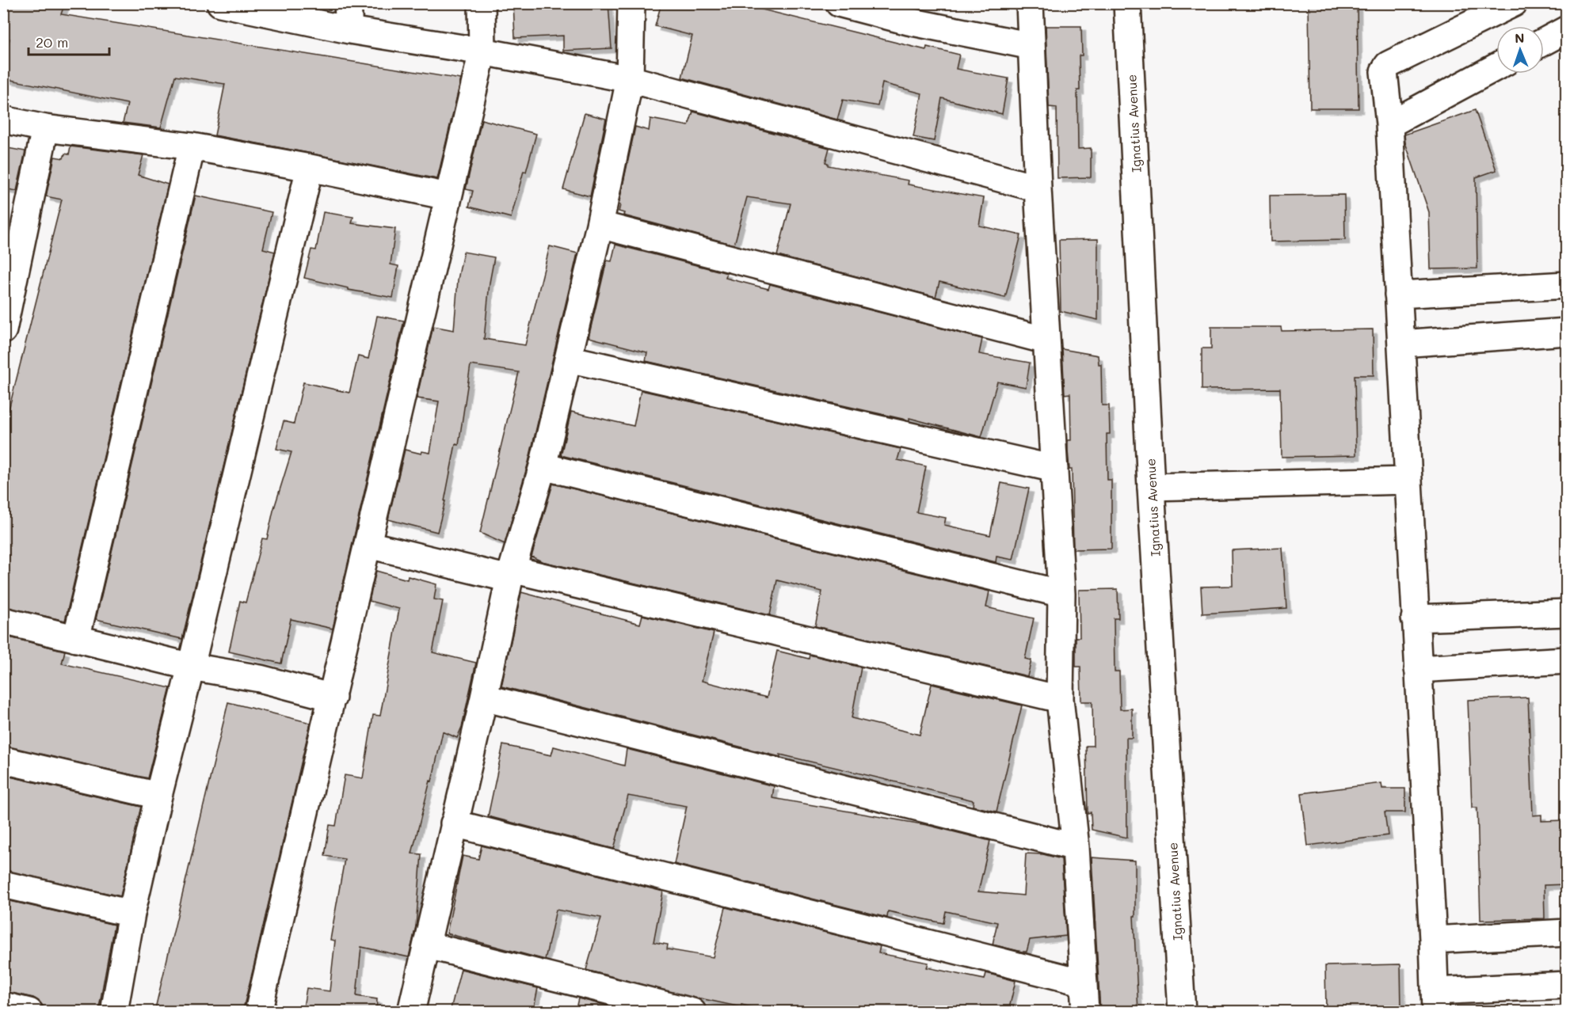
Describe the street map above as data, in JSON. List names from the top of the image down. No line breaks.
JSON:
{"streets":{"street":["Ignatius Avenue"]},"scale_bar":"20 m","north":"top"}
